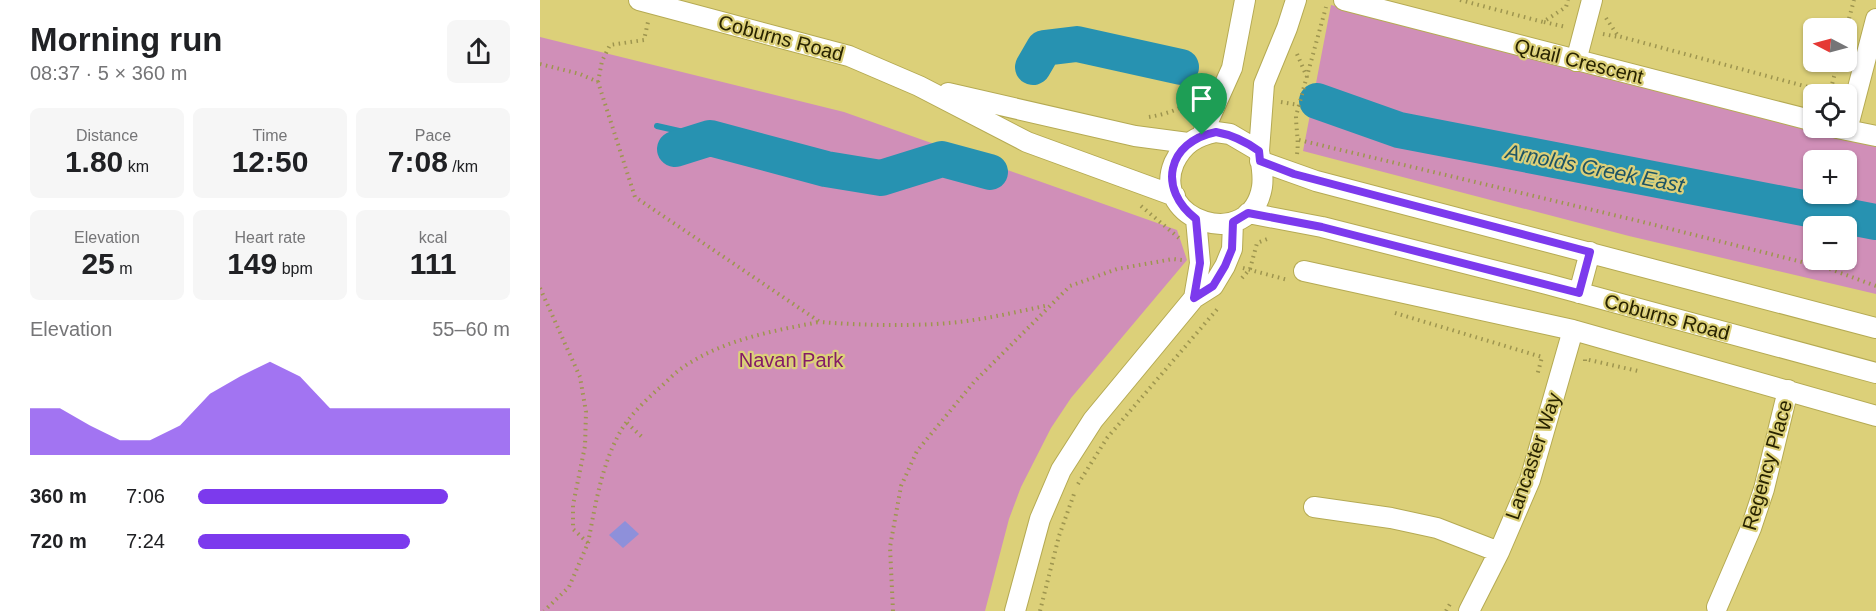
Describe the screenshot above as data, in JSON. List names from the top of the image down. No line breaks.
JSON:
{"streets":{"street":["Coburns Road","Quail Crescent","Lancaster Way","Regency Place"]},"crossings":[["Coburns Road","Lancaster Way"],["Coburns Road","Regency Place"]],"water":["Arnolds Creek East"],"parks":["Navan Park"],"north":"left","page":{"heading":["Morning run","08:37 · 5 × 360 m"],"map_buttons":["+","−"],"stats":[["Distance","1.80 km"],["Time","12:50"],["Pace","7:08 /km"],["Elevation","25 m"],["Heart rate","149 bpm"],["kcal","111"]],"chart":["Elevation","55–60 m"],"list":[{"name":"360 m","note":"7:06"},{"name":"720 m","note":"7:24"}]}}
